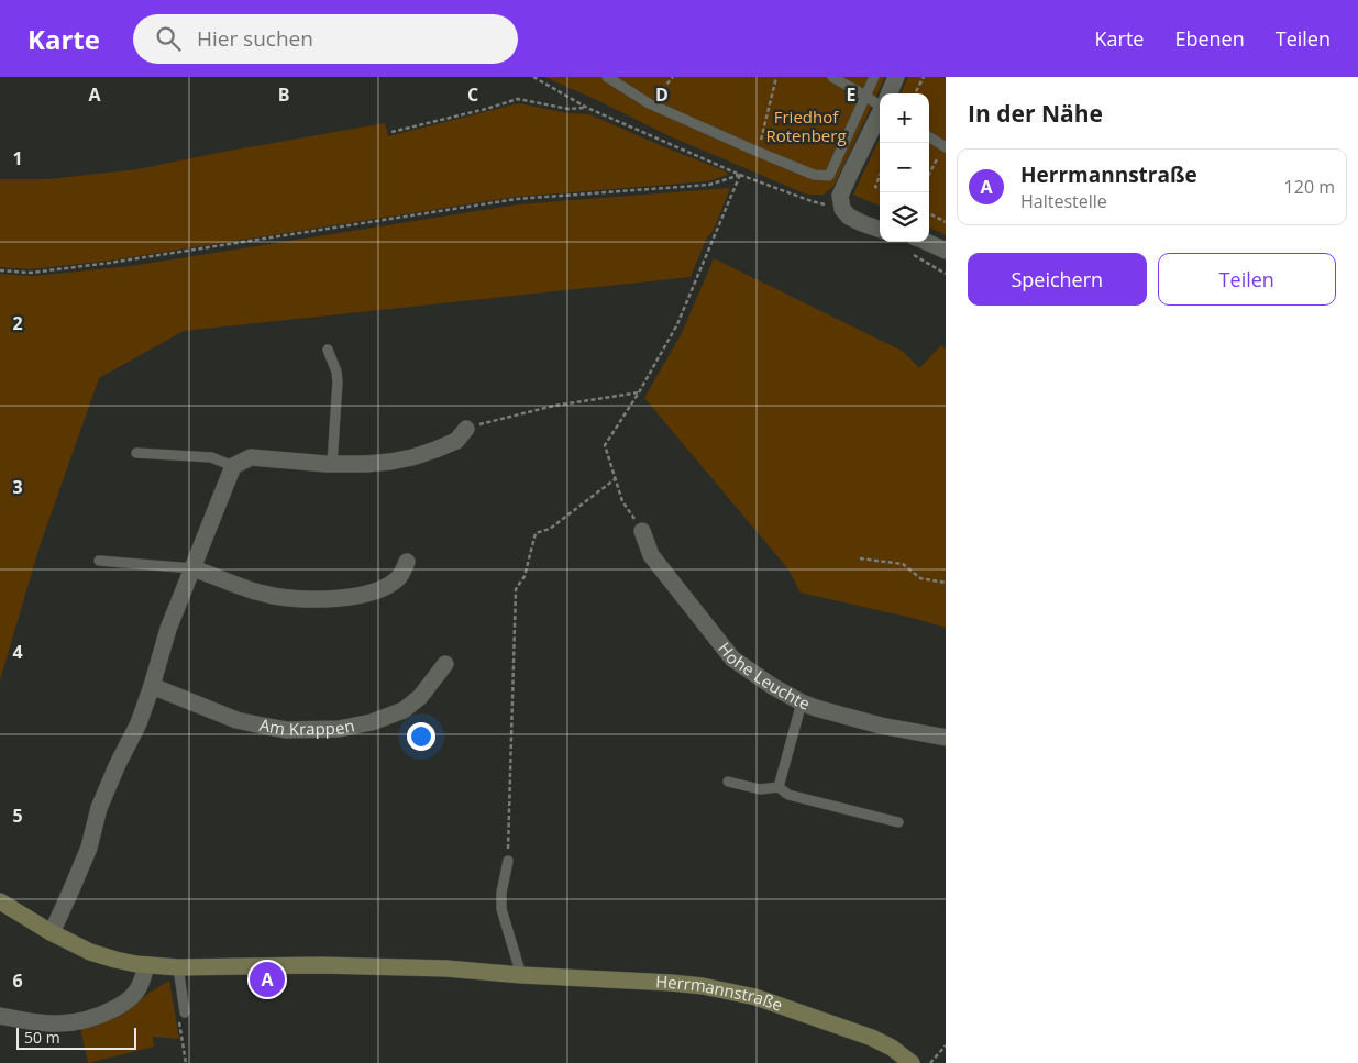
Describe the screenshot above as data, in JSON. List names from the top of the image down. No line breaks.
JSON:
{"streets":{"street":["Hohe Leuchte","Am Krappen","Herrmannstraße"]},"parks":["Friedhof Rotenberg"],"scale_bar":"50 m","page":{"header":"Karte","search":"Hier suchen","nav":["Karte","Ebenen","Teilen"],"heading":"In der Nähe","map_buttons":["+","−"],"list":[{"mark":"A","name":"Herrmannstraße","note":"Haltestelle","value":"120 m"}],"buttons":["Speichern","Teilen"],"pins":"A","scale":"50 m"},"grid":{"columns":["A","B","C","D","E"],"rows":["1","2","3","4","5","6"]}}
